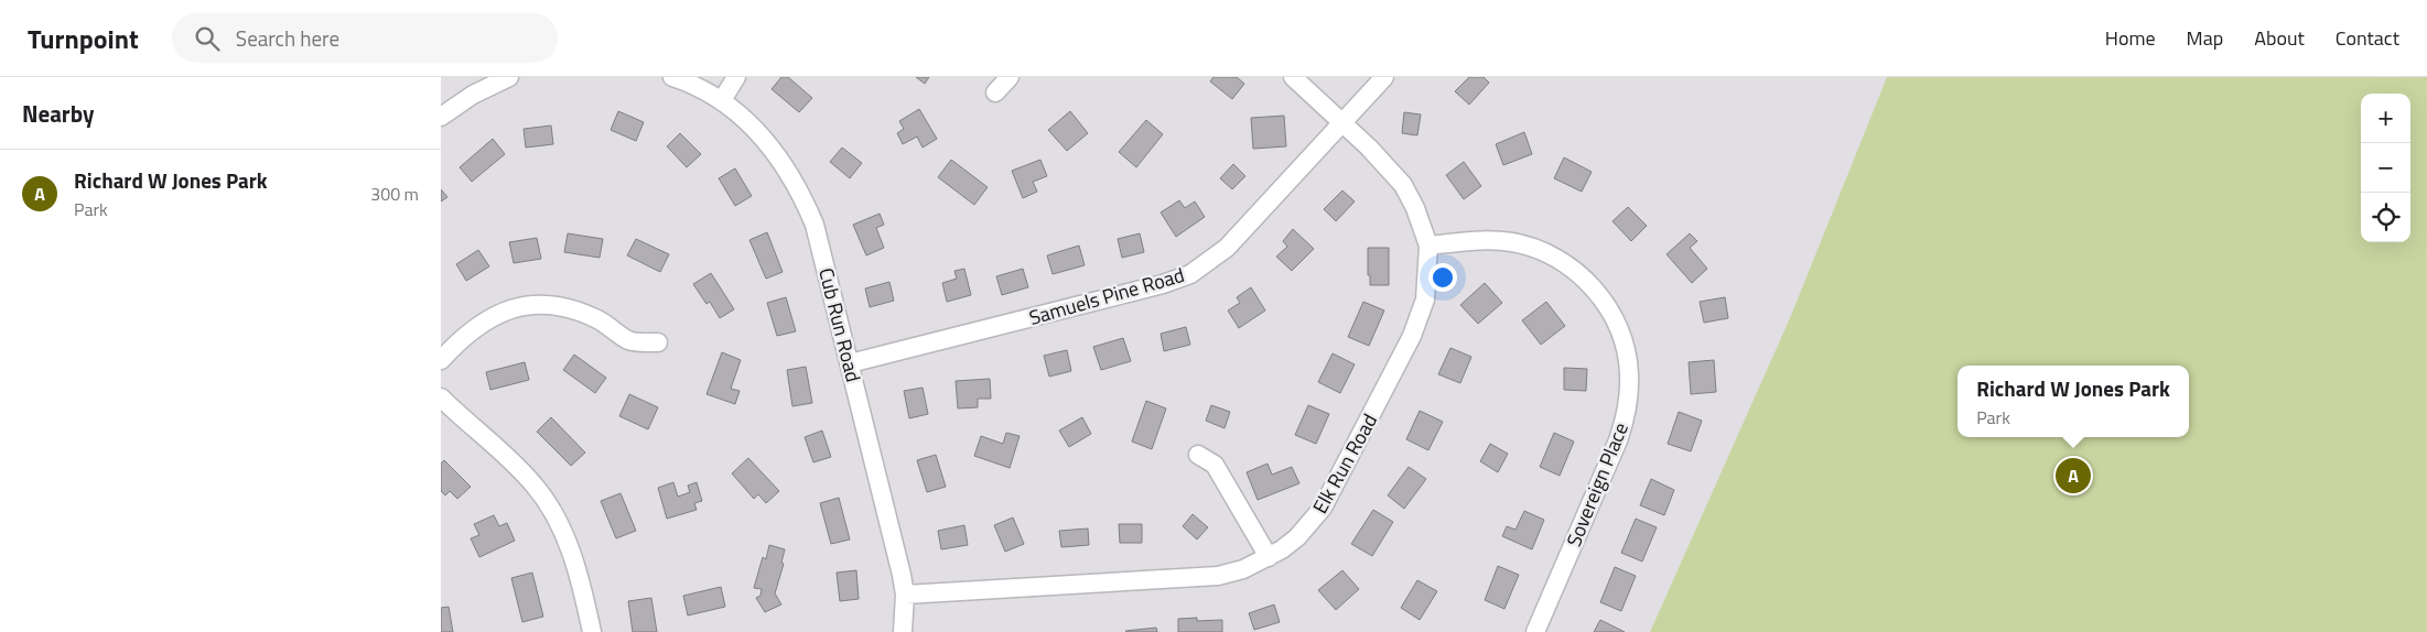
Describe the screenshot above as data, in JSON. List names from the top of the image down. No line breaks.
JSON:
{"streets":{"street":["Samuels Pine Road","Cub Run Road","Elk Run Road","Sovereign Place"]},"crossings":[["Samuels Pine Road","Cub Run Road"],["Samuels Pine Road","Elk Run Road"],["Cub Run Road","Elk Run Road"],["Elk Run Road","Sovereign Place"]],"page":{"header":"Turnpoint","search":"Search here","nav":["Home","Map","About","Contact"],"heading":"Nearby","map_buttons":["+","−"],"list":[{"mark":"A","name":"Richard W Jones Park","note":"Park","value":"300 m"}],"popup":["Richard W Jones Park","Park"],"pins":"A"}}
